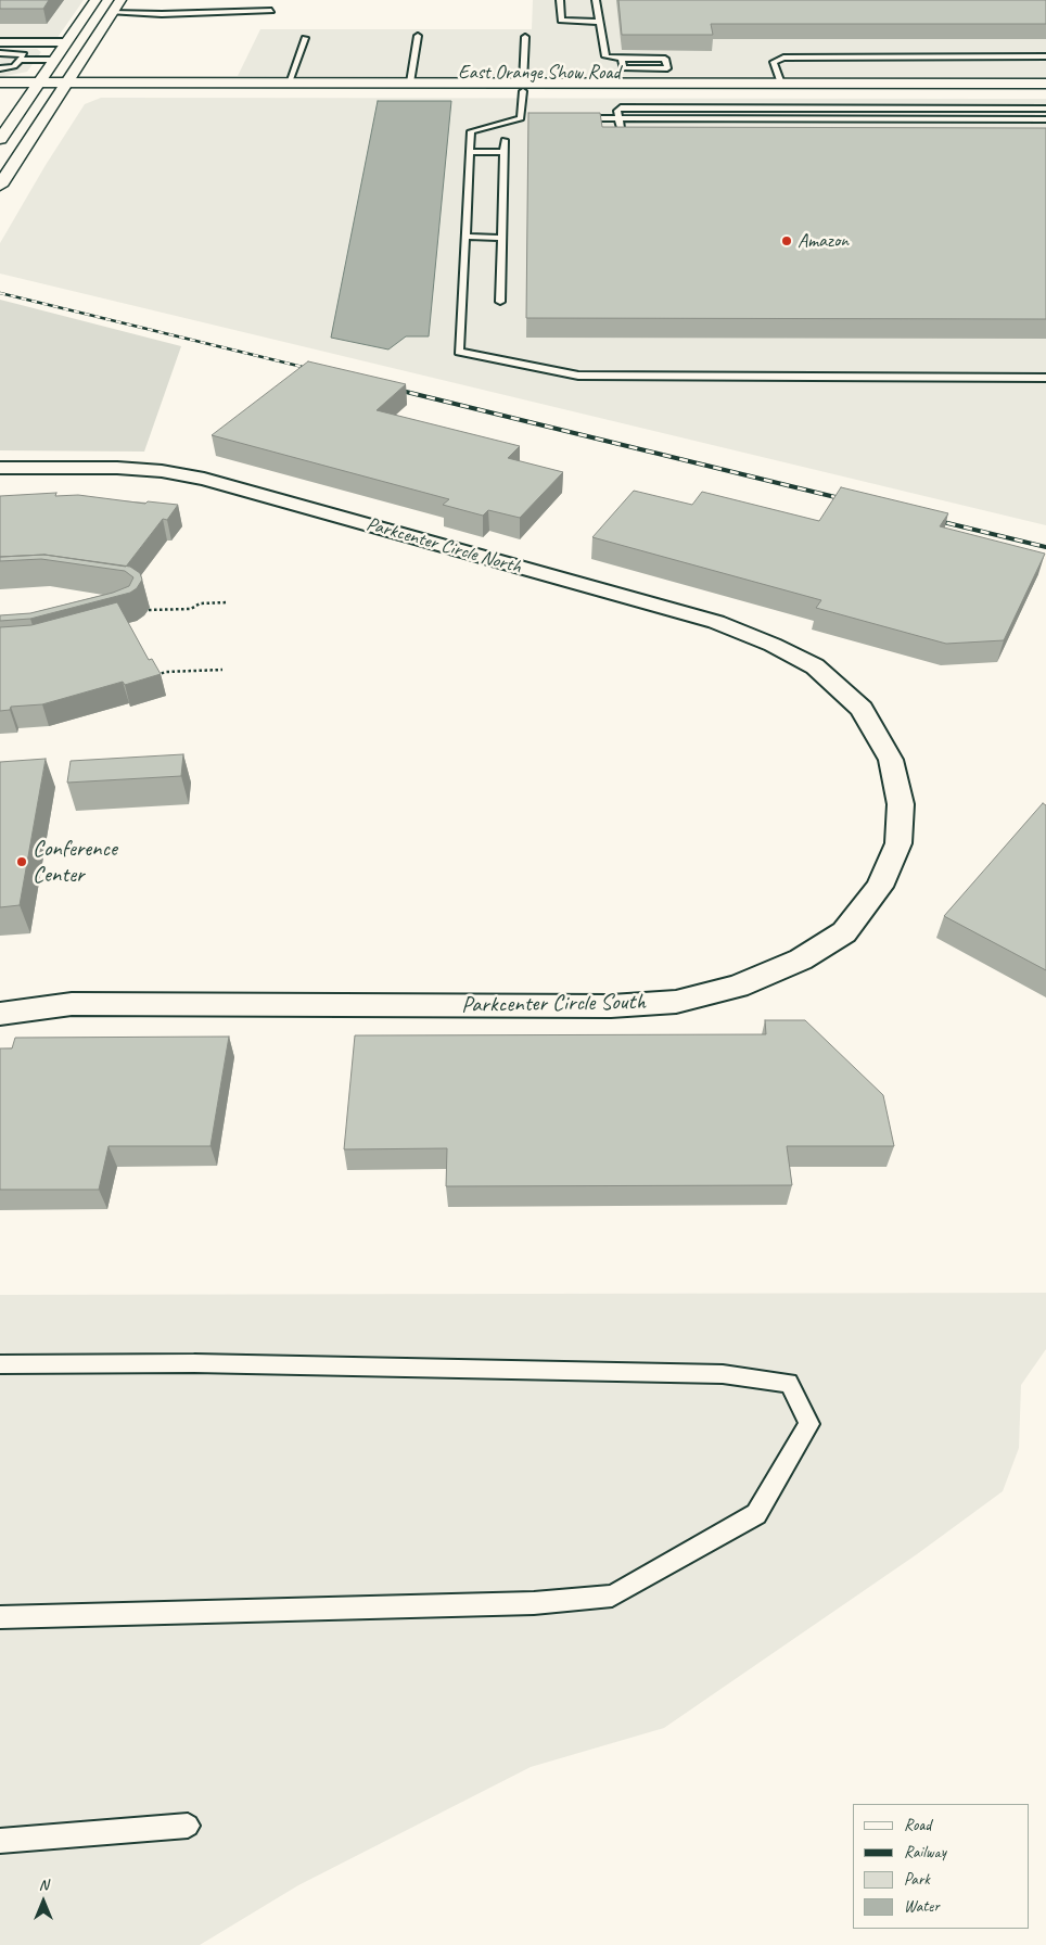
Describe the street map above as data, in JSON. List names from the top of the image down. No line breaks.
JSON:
{"streets":{"main road":["East Orange Show Road"],"street":["Parkcenter Circle North","Parkcenter Circle South"]},"crossings":[["Parkcenter Circle North","Parkcenter Circle South"]],"places":["Amazon","Conference Center"],"legend":["Road","Railway","Park","Water"],"north":"top"}
